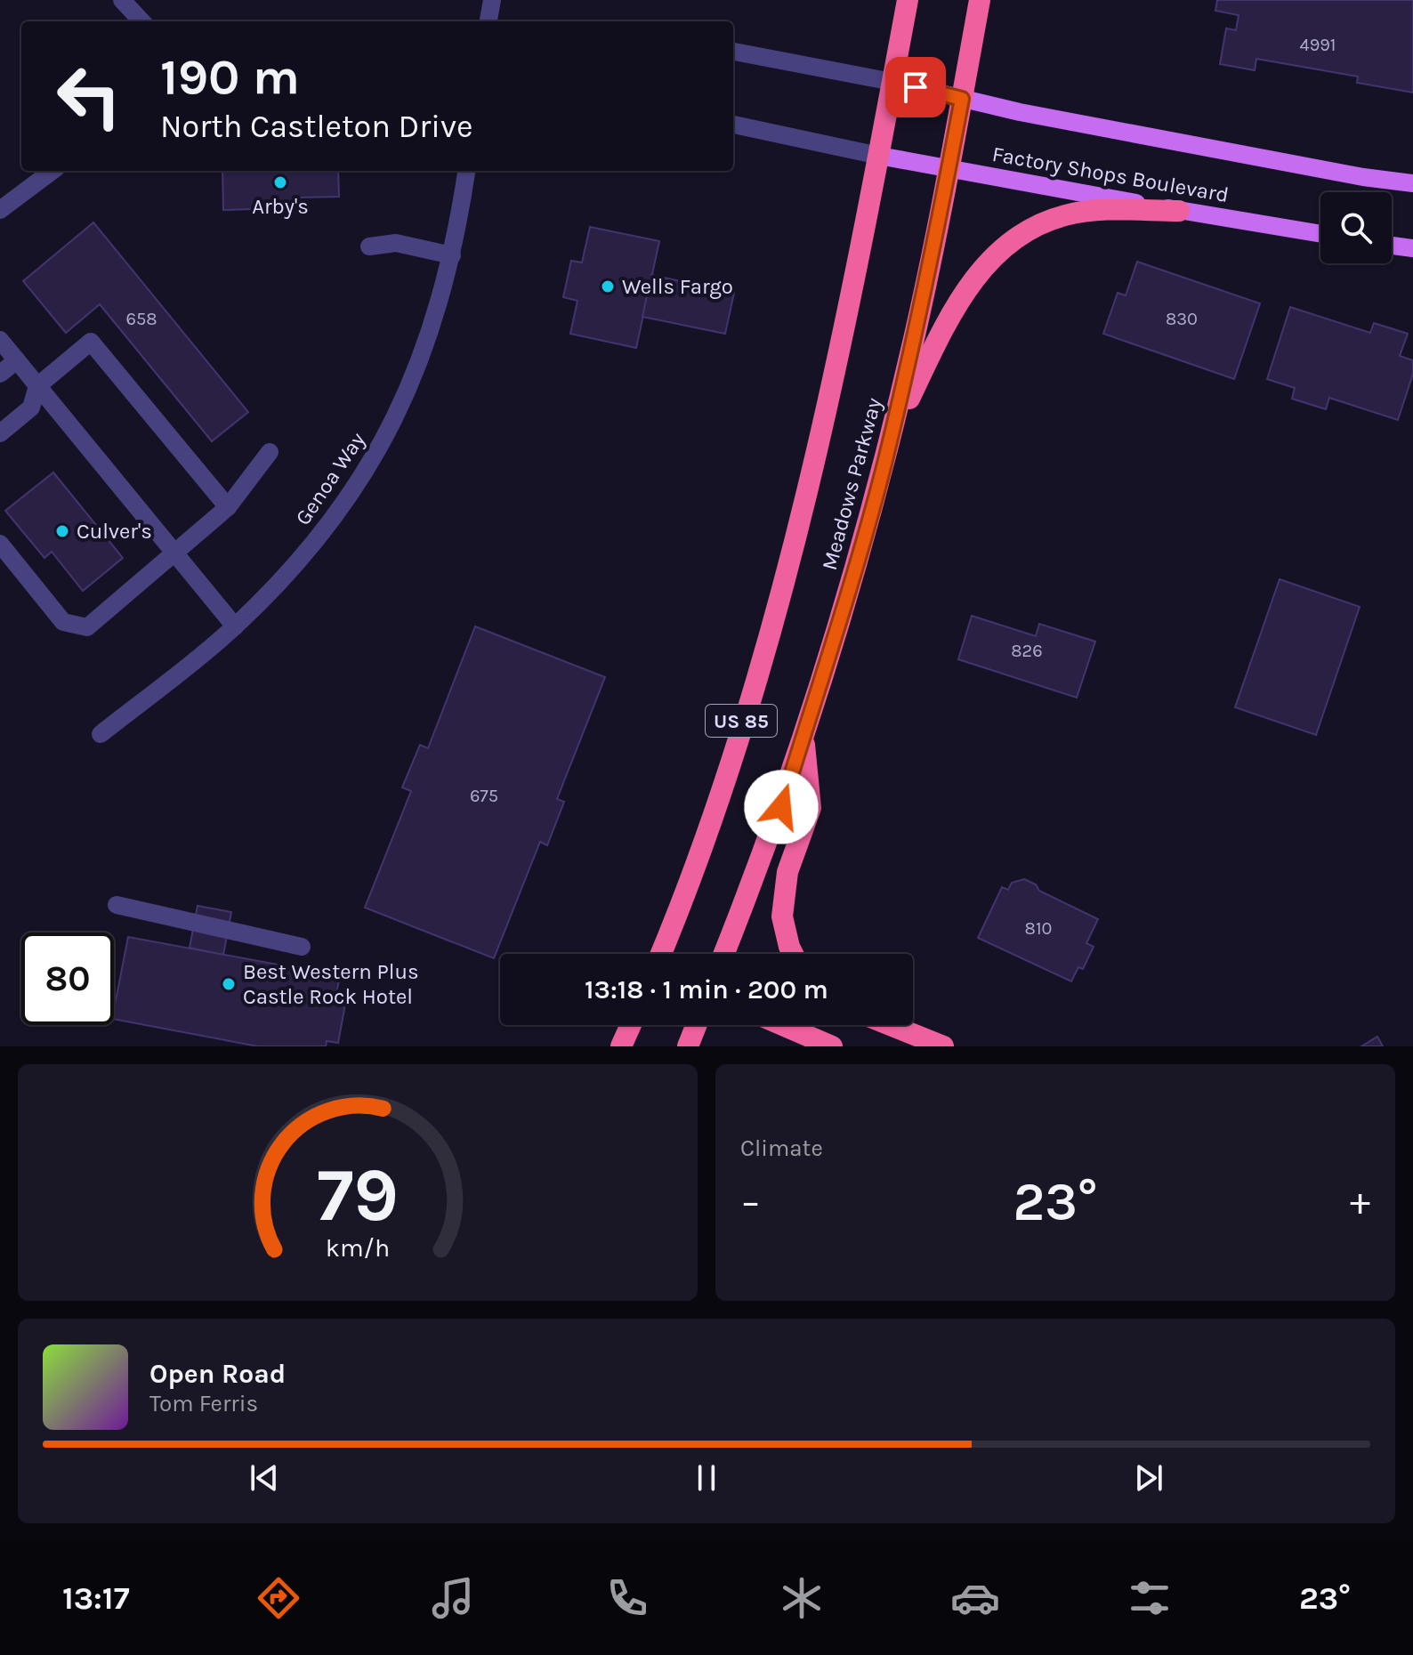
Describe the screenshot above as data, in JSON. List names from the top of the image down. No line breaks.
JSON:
{"streets":{"highway":["Meadows Parkway","US 85"],"main road":["Factory Shops Boulevard"],"street":["Genoa Way"]},"crossings":[["Factory Shops Boulevard","Meadows Parkway"]],"places":["Arby's","Wells Fargo","Culver's","Best Western Plus Castle Rock Hotel"],"house_numbers":["4991","658","830","826","675","810"],"page":{"turn":["190 m","North Castleton Drive"],"limit":"80","trip":"13:18 · 1 min · 200 m","tile":"Climate","heat":["−","23°","+"],"song":["Open Road","Tom Ferris"],"tabs":["13:17","23°"],"gauge":["79","km/h"]}}
